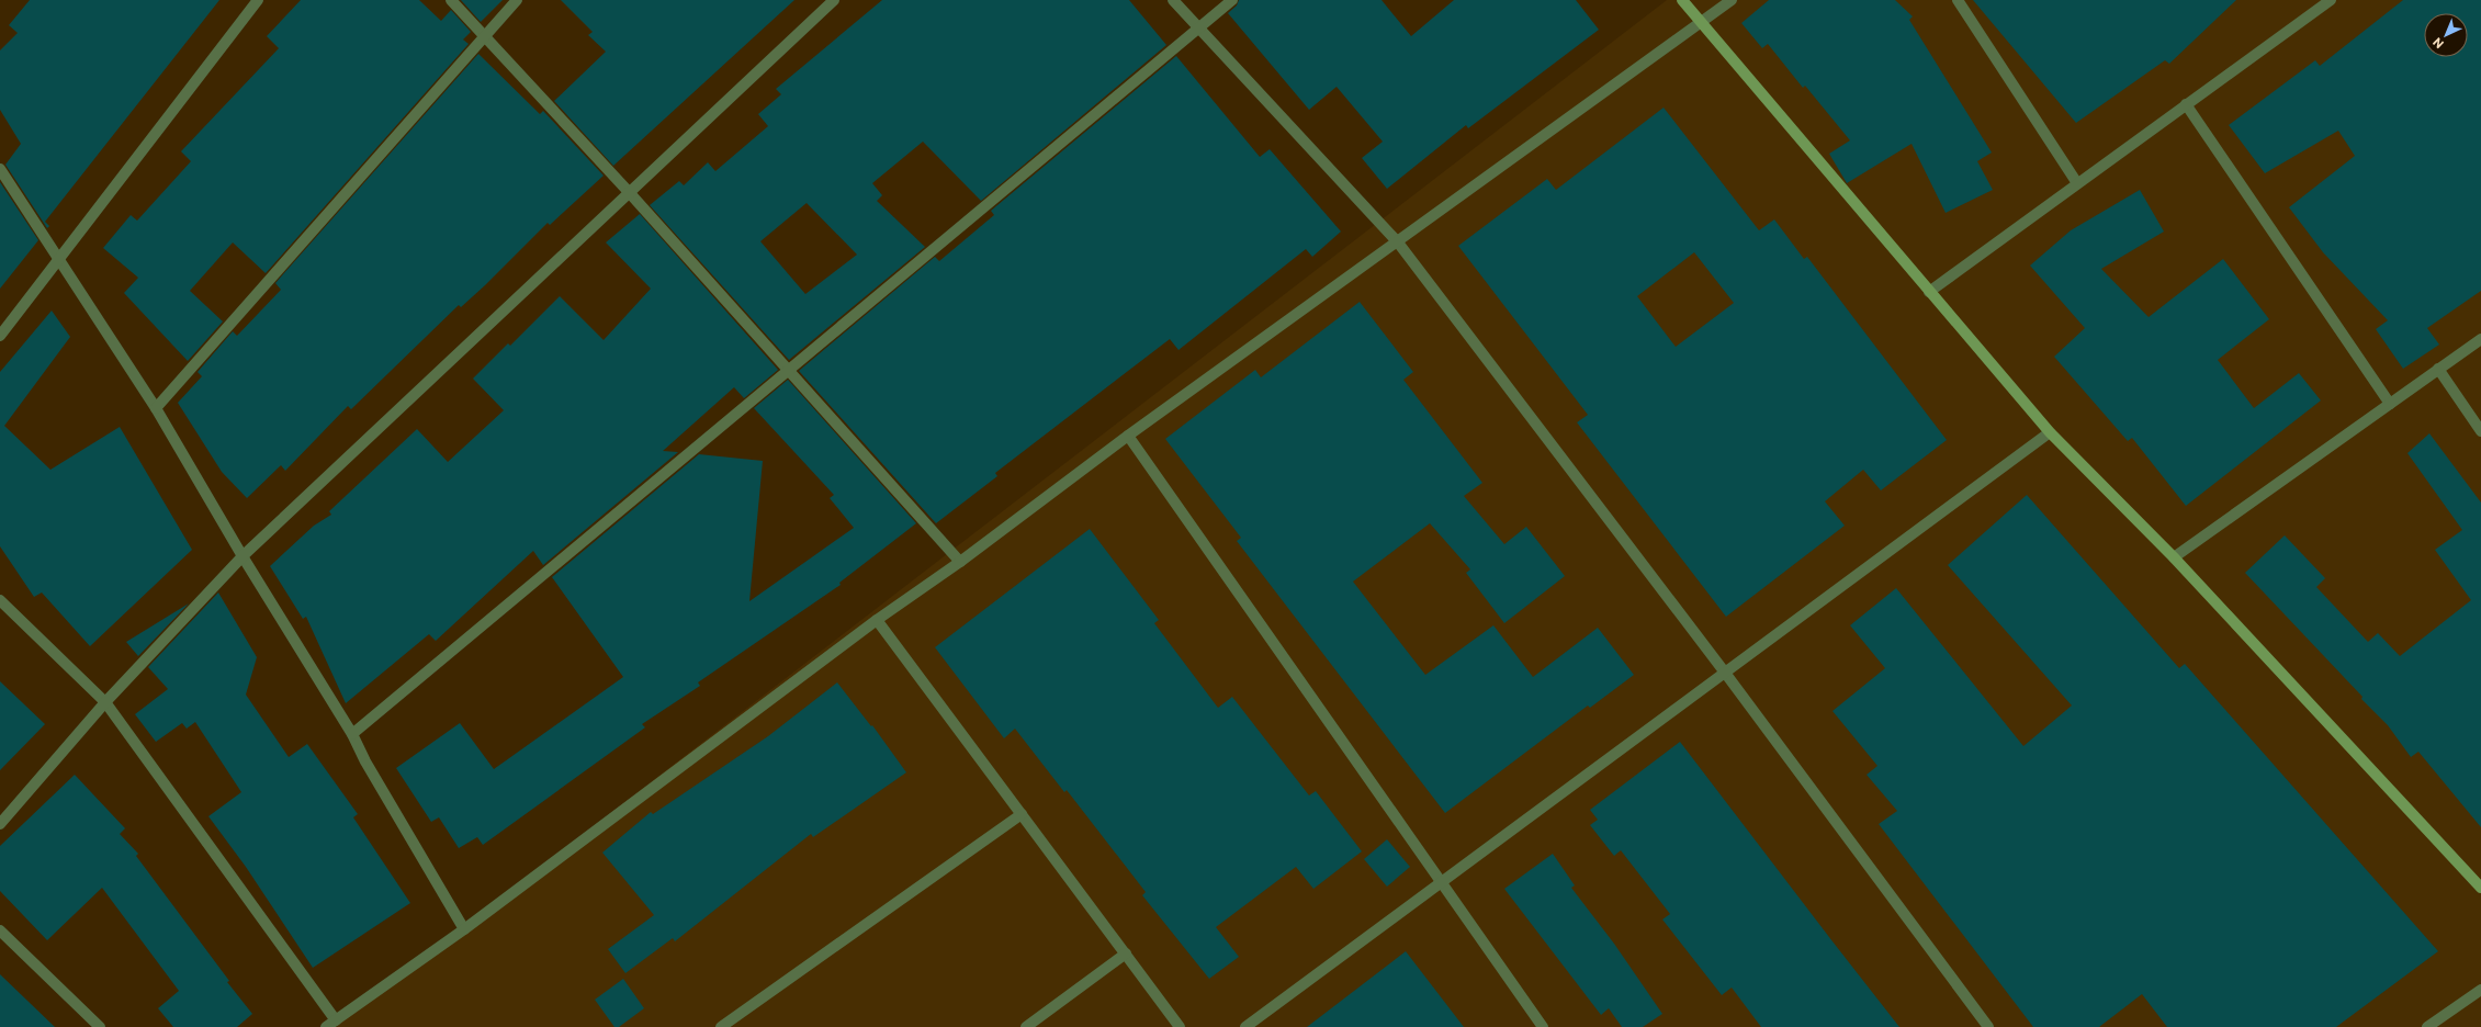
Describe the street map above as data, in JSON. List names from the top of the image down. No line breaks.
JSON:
{"north":"bottom left"}
